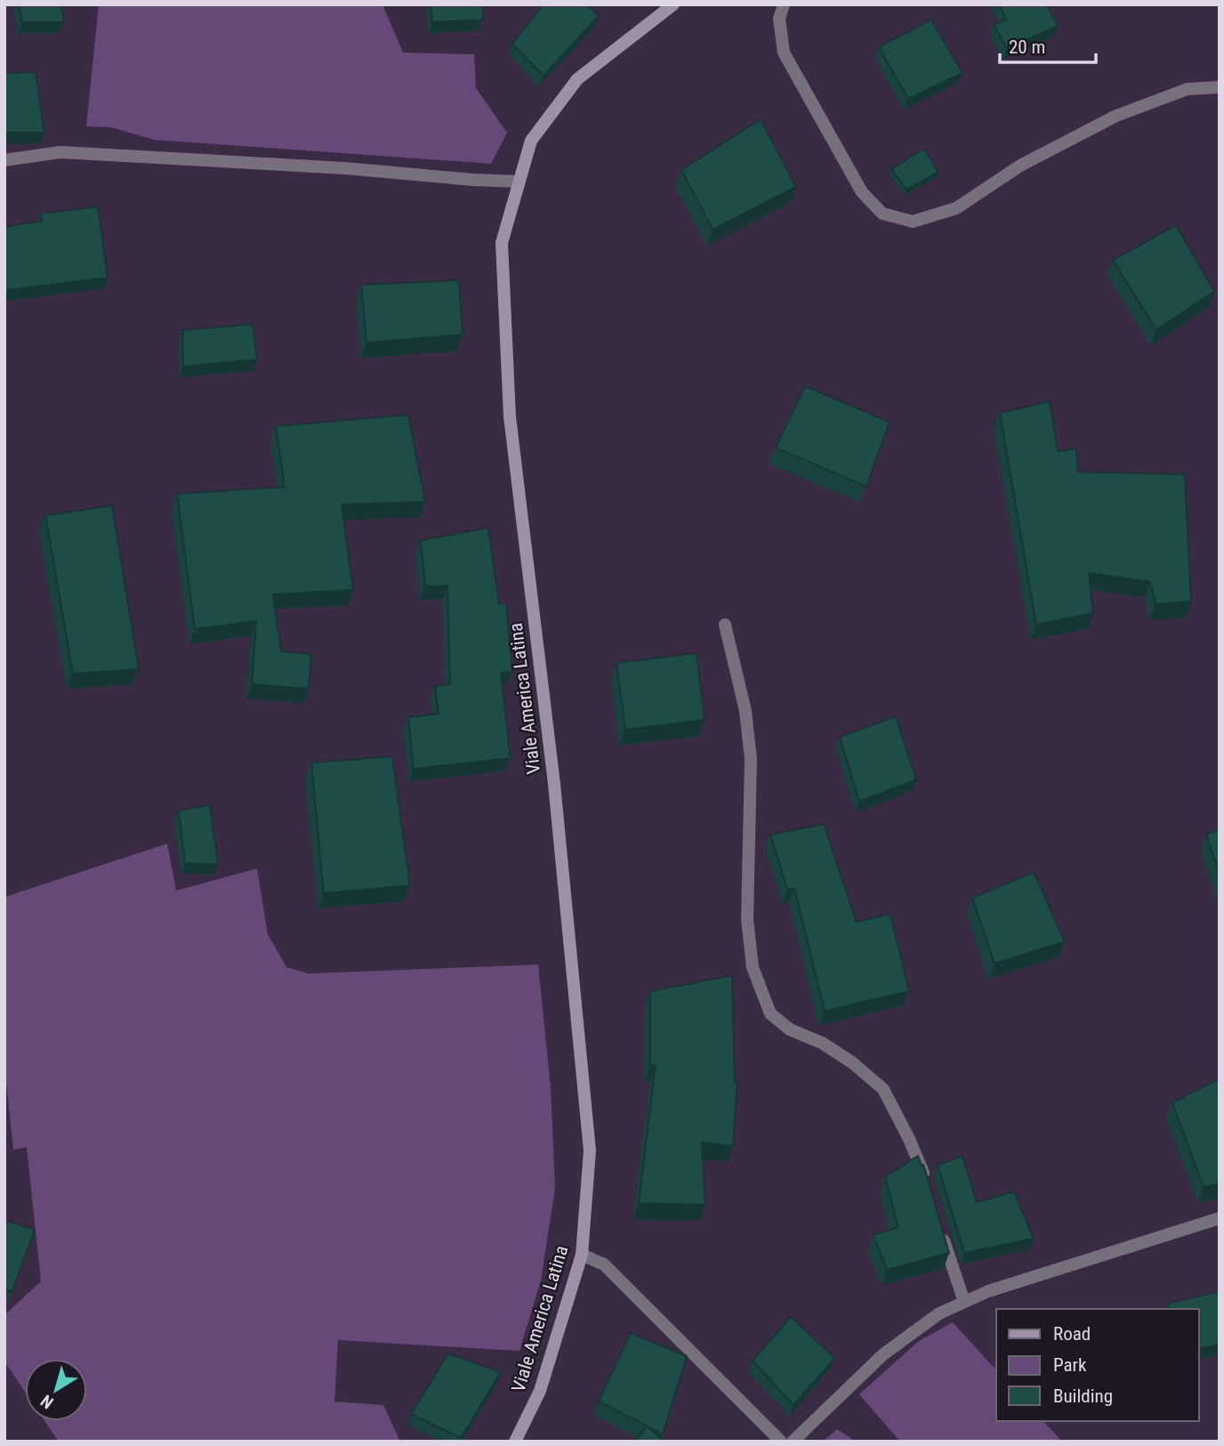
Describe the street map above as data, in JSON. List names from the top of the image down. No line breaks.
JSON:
{"streets":{"main road":["Viale America Latina"]},"legend":["Road","Park","Building"],"scale_bar":"20 m","north":"bottom left"}
